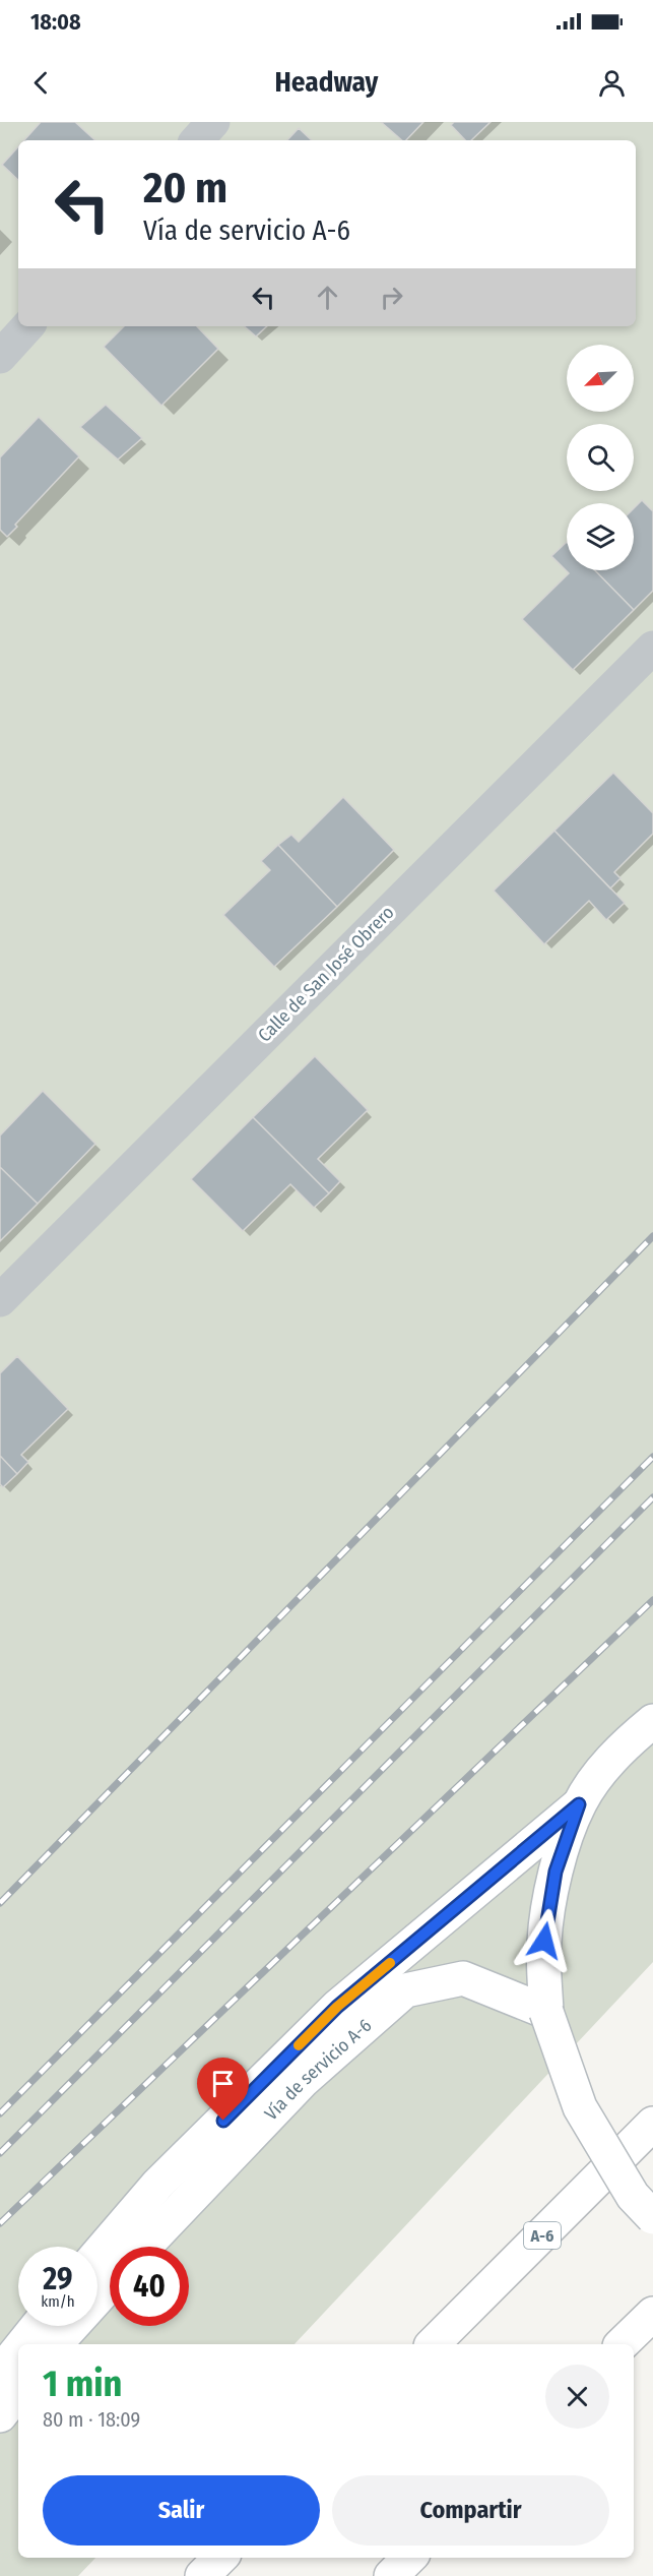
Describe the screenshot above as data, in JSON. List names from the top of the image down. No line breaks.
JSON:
{"streets":{"main road":["Vía de servicio A-6","A-6"],"street":["Calle de San José Obrero"]},"north":"bottom left","page":{"status":"18:08","header":"Headway","turn":["20 m","Vía de servicio A-6"],"speed":"29 km/h","limit":"40","heading":["1 min","80 m · 18:09"],"buttons":["Salir","Compartir"]}}
